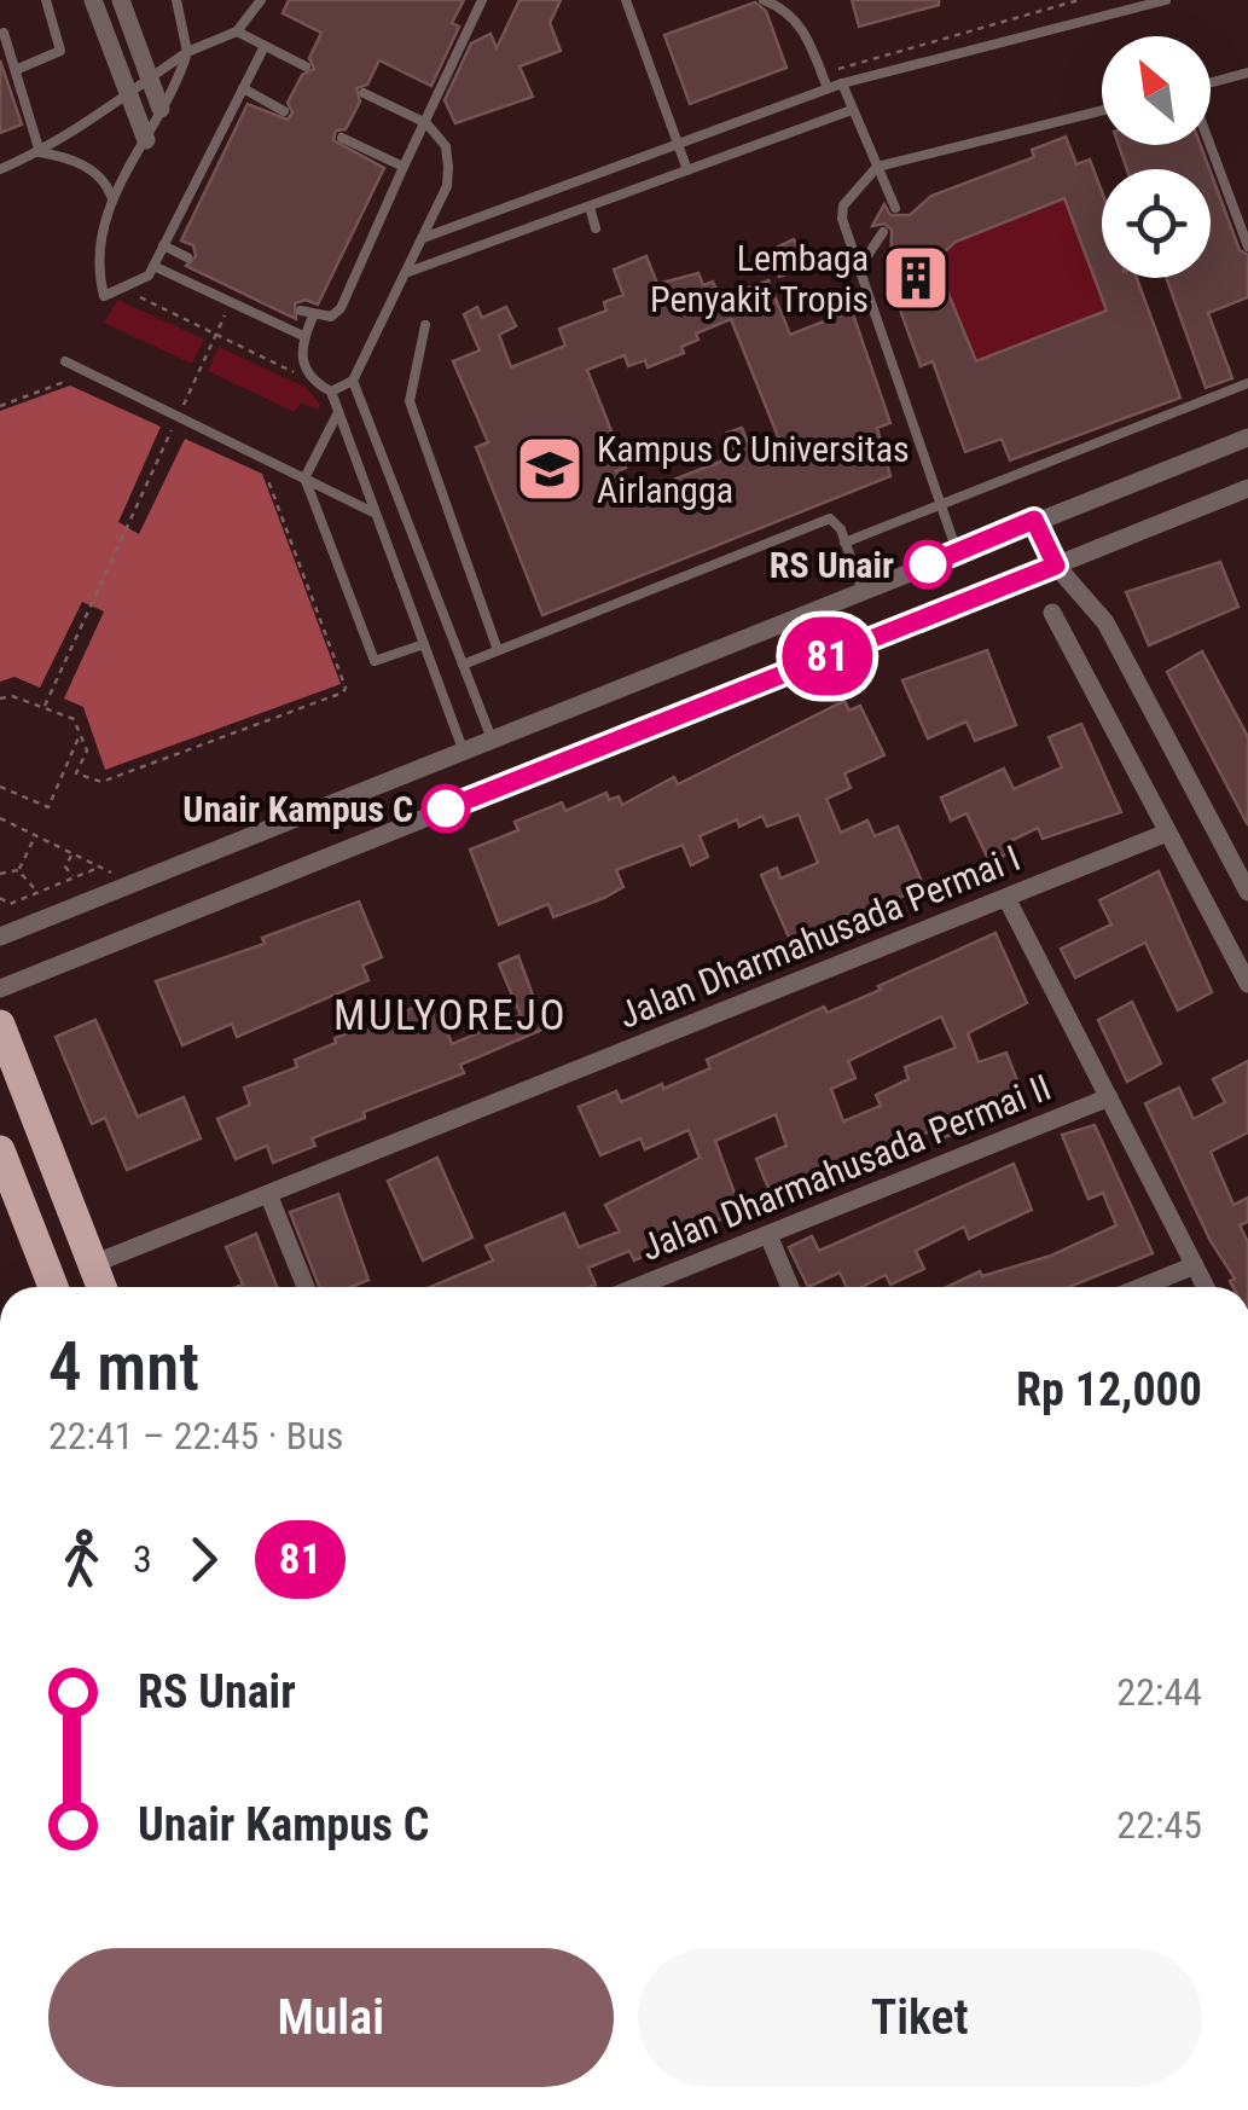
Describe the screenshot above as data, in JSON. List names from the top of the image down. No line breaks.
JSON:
{"streets":{"street":["Jalan Dharmahusada Permai I","Jalan Dharmahusada Permai II"]},"districts":["MULYOREJO"],"places":{"building":["Lembaga Penyakit Tropis"],"school or university":["Kampus C Universitas Airlangga"],"other":["RS Unair","Unair Kampus C"]},"lines":["bus line 81"],"north":"top left","page":{"on_map":"81","heading":["4 mnt","22:41 – 22:45 · Bus","Rp 12,000"],"legs":["3","81"],"list":[{"name":"RS Unair","value":"22:44"},{"name":"Unair Kampus C","value":"22:45"}],"buttons":["Mulai","Tiket"]}}
